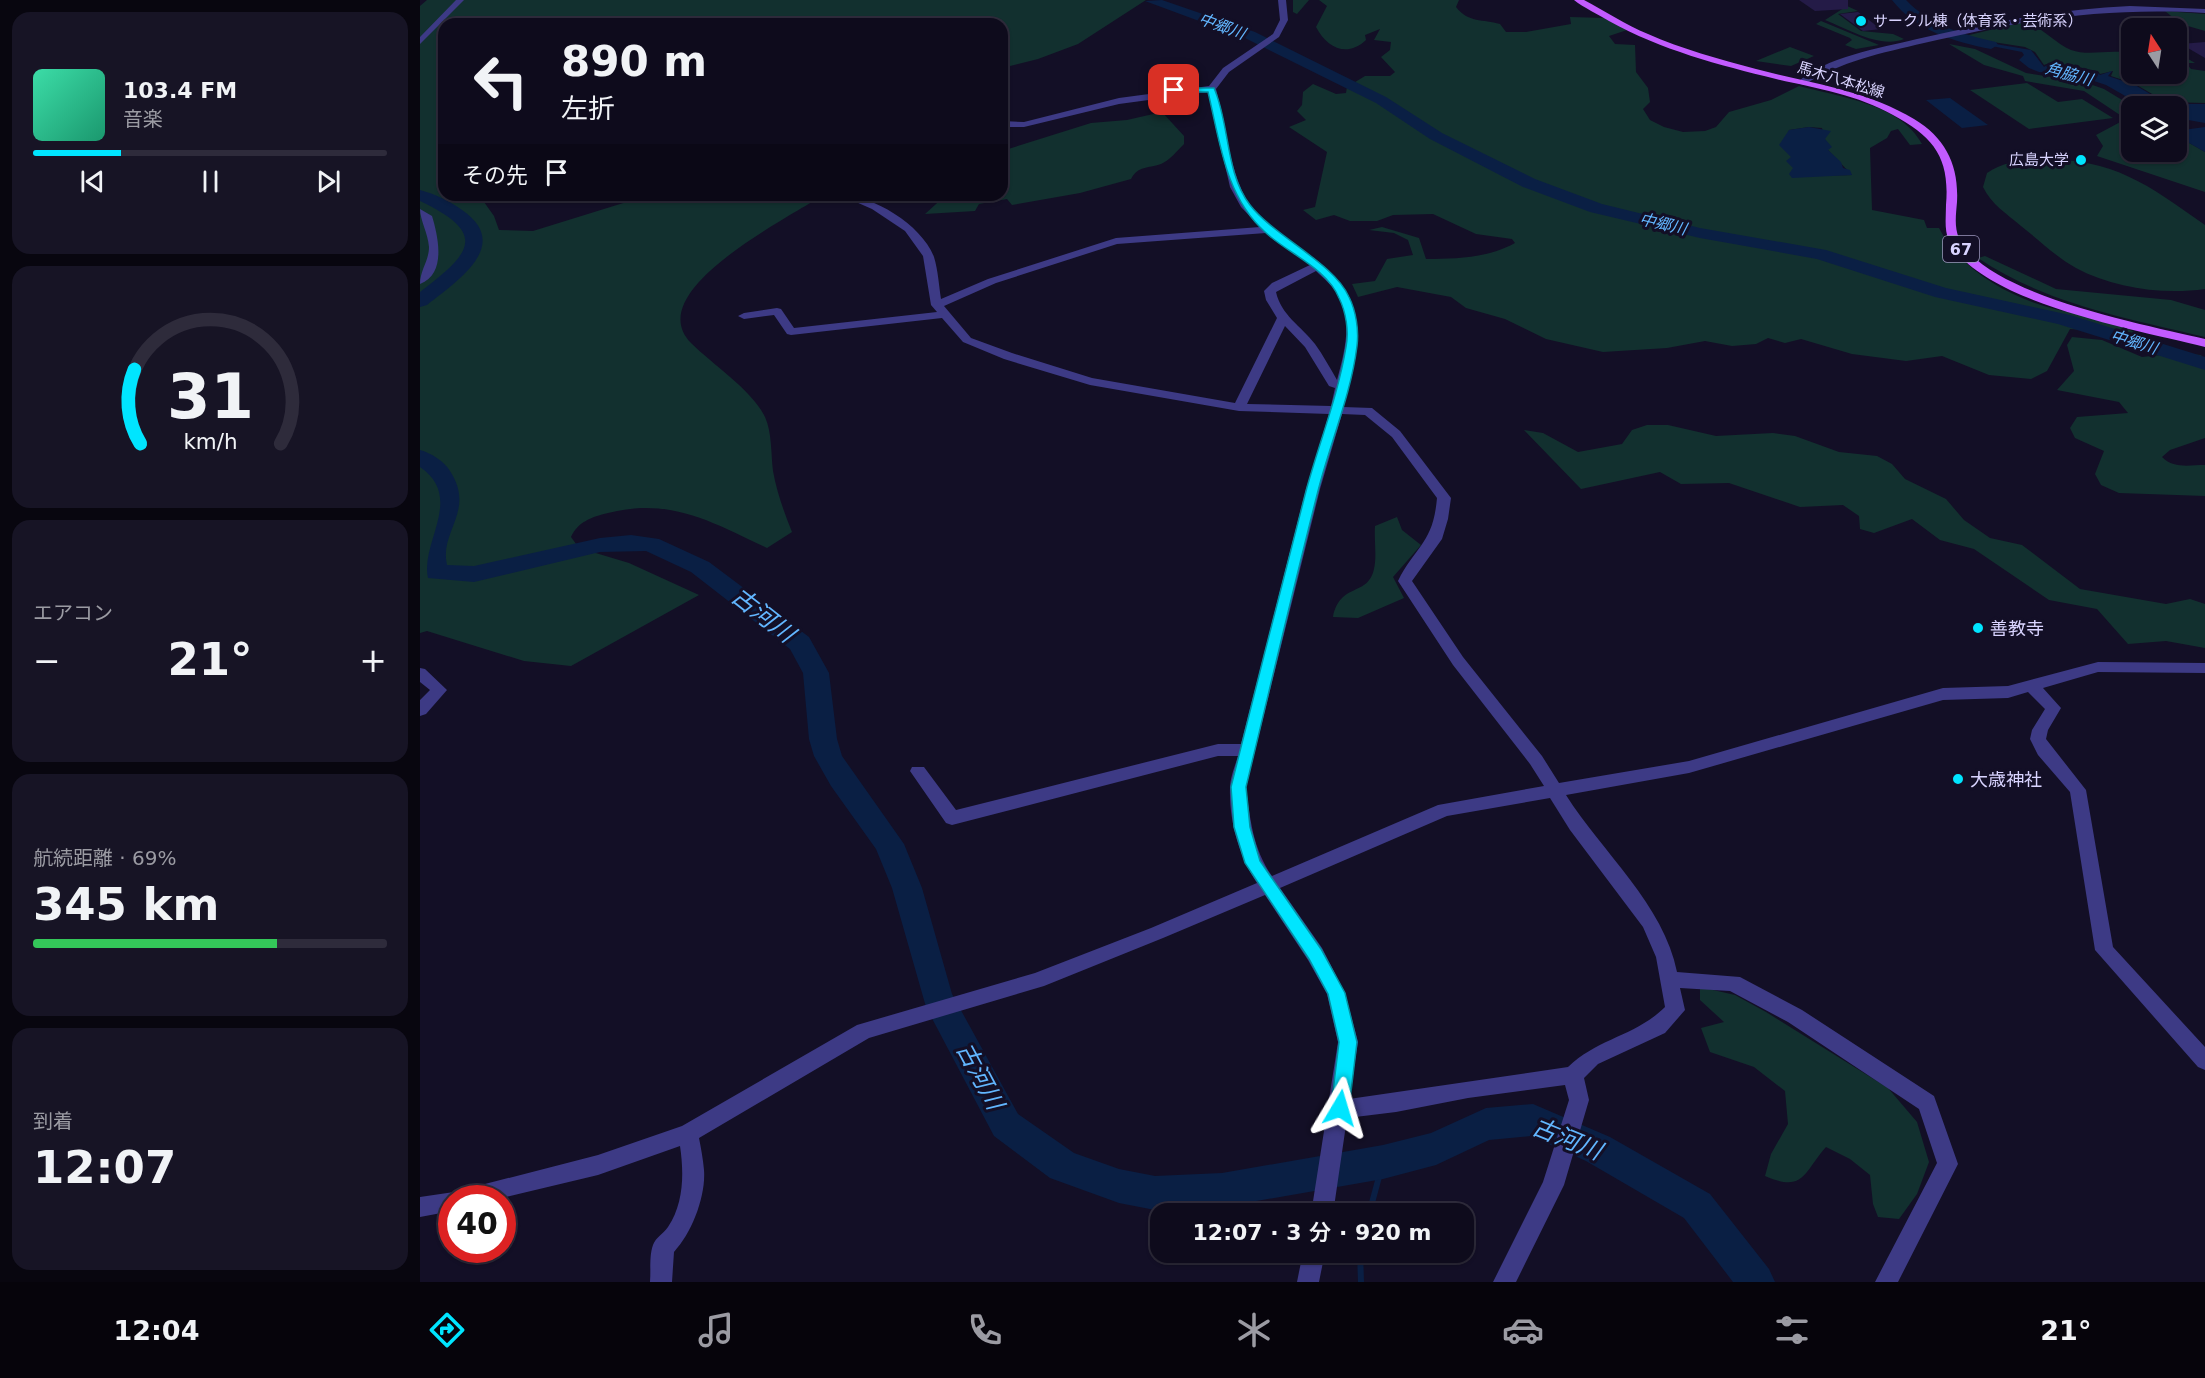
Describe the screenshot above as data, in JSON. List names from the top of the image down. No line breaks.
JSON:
{"streets":{"main road":["馬木八本松線","67"]},"water":["中郷川","角脇川","古河川"],"places":["サークル棟（体育系・芸術系）","広島大学","善教寺","大歳神社"],"north":"top","page":{"turn":["890 m","左折"],"song":["103.4 FM","音楽"],"then":"その先","tile":["エアコン",["航続距離 · 69%","345 km"],["到着","12:07"]],"heat":["−","21°","+"],"limit":"40","trip":"12:07 · 3 分 · 920 m","tabs":["12:04","21°"],"gauge":["31","km/h"]}}
